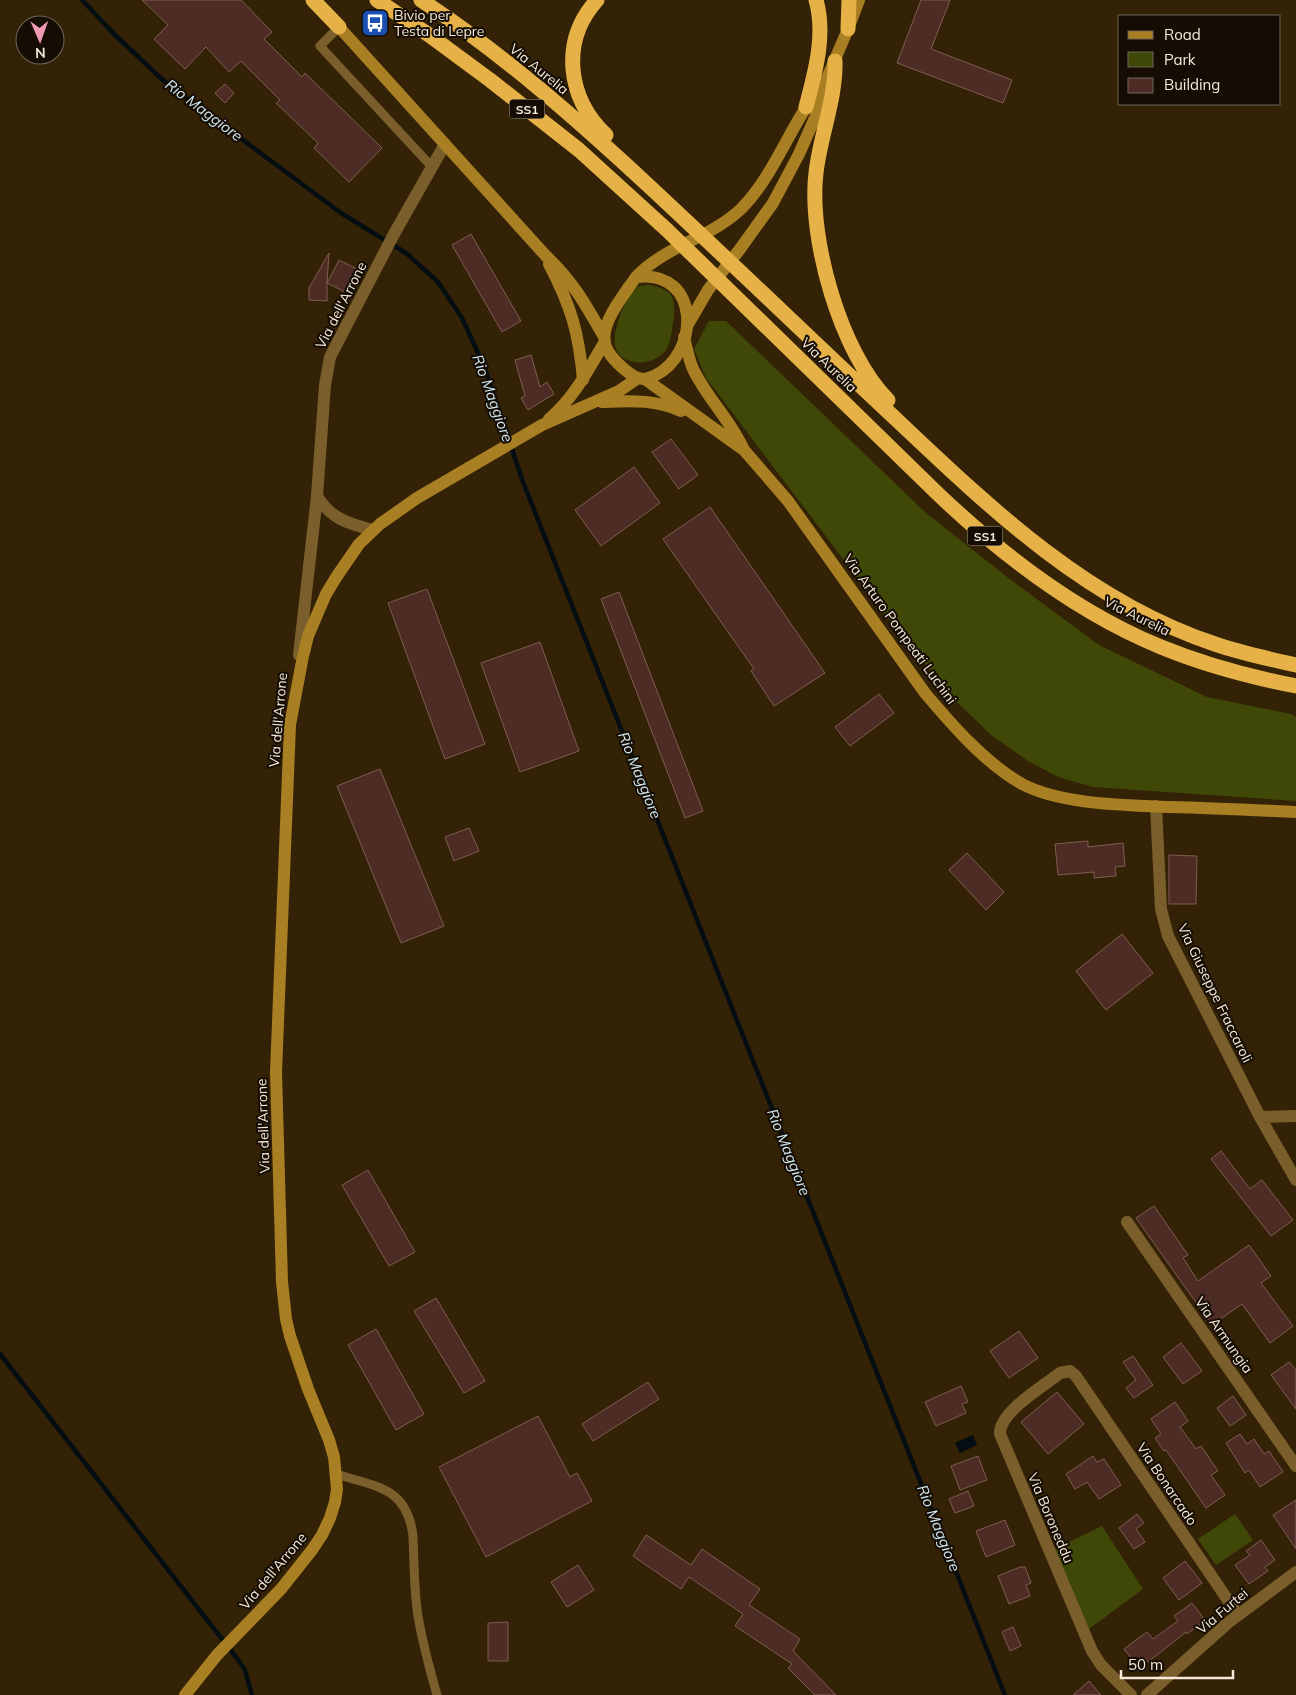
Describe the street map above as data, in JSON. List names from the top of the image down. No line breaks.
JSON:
{"streets":{"highway":["Via Aurelia","SS1"],"street":["Via dell'Arrone","Via Arturo Pompeati Luchini","Via Giuseppe Fraccaroli","Via Armungia","Via Bonarcado","Via Boroneddu","Via Furtei"]},"crossings":[["Via Arturo Pompeati Luchini","Via Giuseppe Fraccaroli"],["Via Bonarcado","Via Boroneddu"],["Via Bonarcado","Via Furtei"]],"water":["Rio Maggiore"],"places":{"bus stop":["Bivio per Testa di Lepre"]},"legend":["Road","Park","Building"],"scale_bar":"50 m","north":"bottom"}
